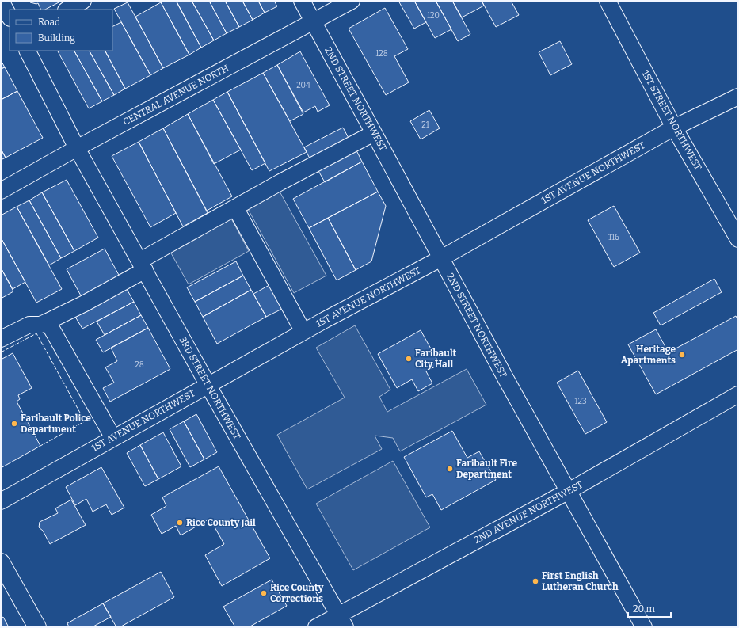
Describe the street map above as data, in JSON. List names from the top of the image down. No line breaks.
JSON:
{"streets":{"street":["CENTRAL AVENUE NORTH","2ND STREET NORTHWEST","1ST STREET NORTHWEST","1ST AVENUE NORTHWEST","3RD STREET NORTHWEST","2ND AVENUE NORTHWEST"]},"crossings":[["CENTRAL AVENUE NORTH","2ND STREET NORTHWEST"],["CENTRAL AVENUE NORTH","3RD STREET NORTHWEST"],["2ND STREET NORTHWEST","1ST AVENUE NORTHWEST"],["2ND STREET NORTHWEST","2ND AVENUE NORTHWEST"],["1ST STREET NORTHWEST","1ST AVENUE NORTHWEST"],["1ST AVENUE NORTHWEST","3RD STREET NORTHWEST"],["3RD STREET NORTHWEST","2ND AVENUE NORTHWEST"]],"places":["Heritage Apartments","Faribault City Hall","Faribault Police Department","Faribault Fire Department","Rice County Jail","First English Lutheran Church","Rice County Corrections"],"house_numbers":["120","128","204","21","116","28","123"],"legend":["Road","Building"],"scale_bar":"20 m"}
